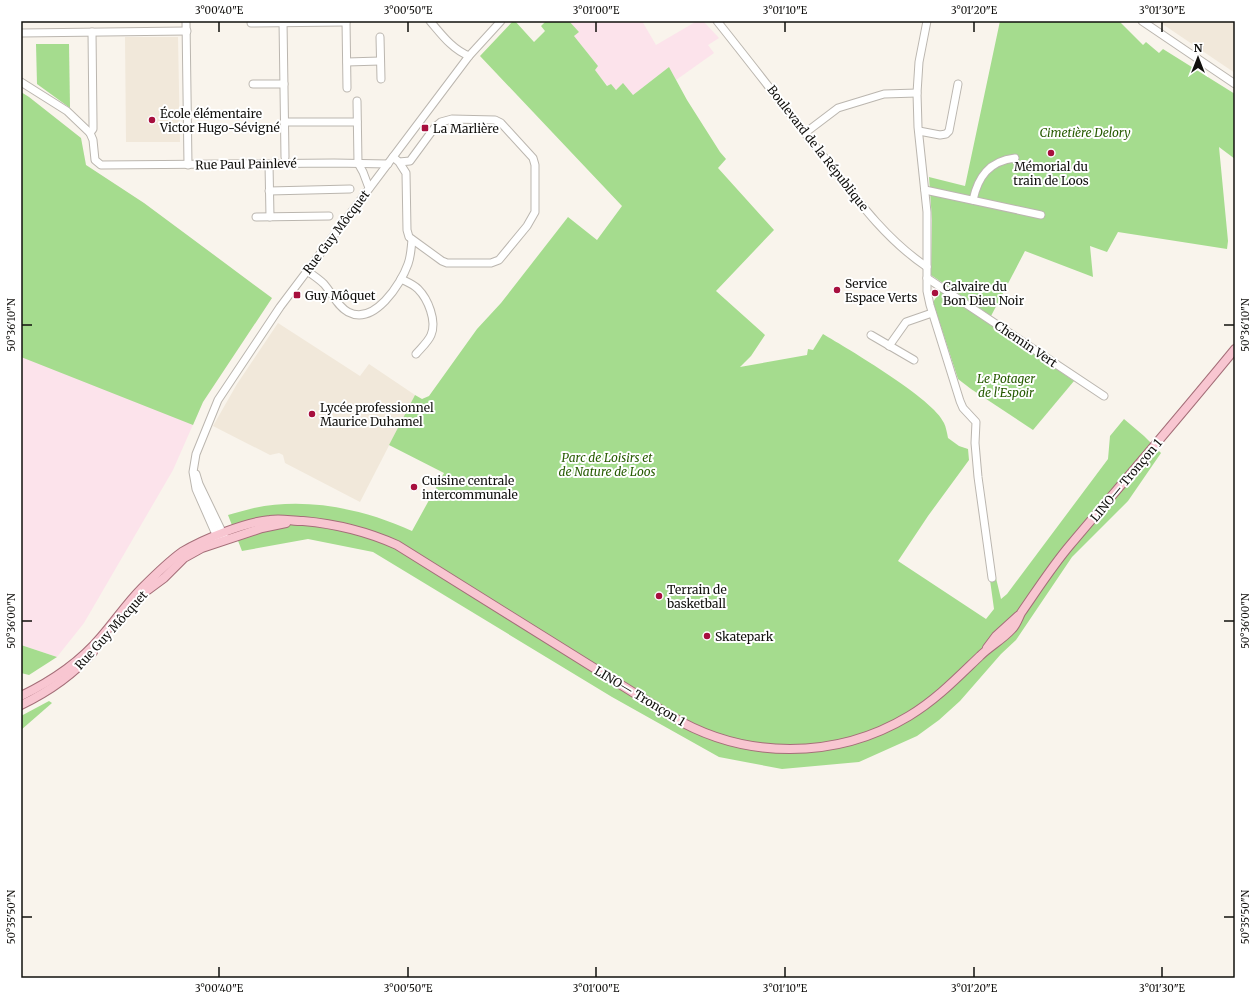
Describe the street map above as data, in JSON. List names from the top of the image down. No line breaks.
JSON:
{"streets":{"main road":["Rue Guy Môcquet","LINO— Tronçon 1"],"street":["Boulevard de la République","Rue Paul Painlevé","Chemin Vert"]},"crossings":[["Rue Paul Painlevé","Rue Guy Môcquet"],["Rue Guy Môcquet","LINO— Tronçon 1"]],"parks":["Cimetière Delory","Le Potager de l'Espoir","Parc de Loisirs et de Nature de Loos"],"places":{"other":["École élémentaire Victor Hugo-Sévigné","Mémorial du train de Loos","Service Espace Verts","Calvaire du Bon Dieu Noir","Lycée professionnel Maurice Duhamel","Cuisine centrale intercommunale","Terrain de basketball","Skatepark"],"transit":["La Marlière","Guy Môquet"]},"north":"top","coordinates":["3°00'40\"E","3°00'50\"E","3°01'00\"E","3°01'10\"E","3°01'20\"E","3°01'30\"E","50°36'10\"N","50°36'00\"N","50°35'50\"N"]}
